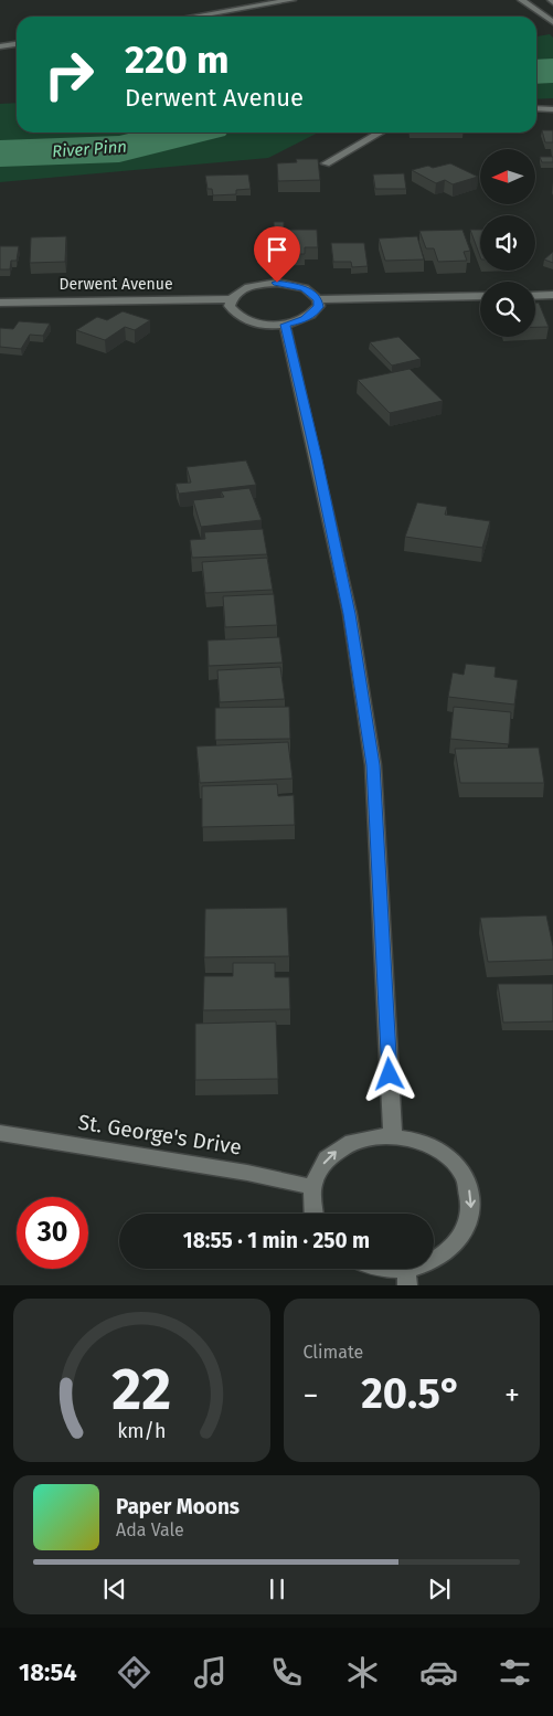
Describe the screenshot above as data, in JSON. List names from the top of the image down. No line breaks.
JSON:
{"streets":{"street":["Derwent Avenue","St. George's Drive"]},"water":["River Pinn"],"north":"left","page":{"turn":["220 m","Derwent Avenue"],"limit":"30","trip":"18:55 · 1 min · 250 m","tile":"Climate","heat":["−","20.5°","+"],"song":["Paper Moons","Ada Vale"],"tabs":"18:54","gauge":["22","km/h"]}}
